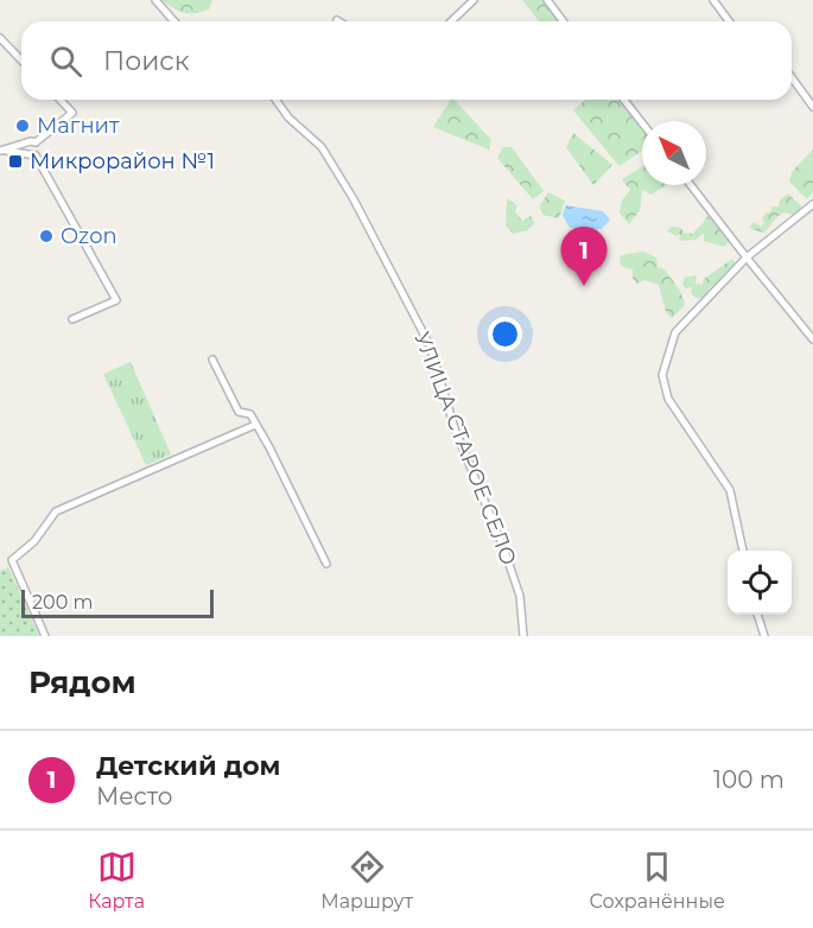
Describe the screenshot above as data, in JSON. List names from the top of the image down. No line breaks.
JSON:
{"streets":{"street":["УЛИЦА СТАРОЕ СЕЛО"]},"places":{"other":["Магнит","Ozon"],"transit":["Микрорайон №1"]},"scale_bar":"200 m","north":"top left","page":{"search":"Поиск","pins":"1","scale":"200 m","heading":"Рядом","list":[{"mark":"1","name":"Детский дом","note":"Место","value":"100 m"}],"nav":["Карта","Маршрут","Сохранённые"]}}
